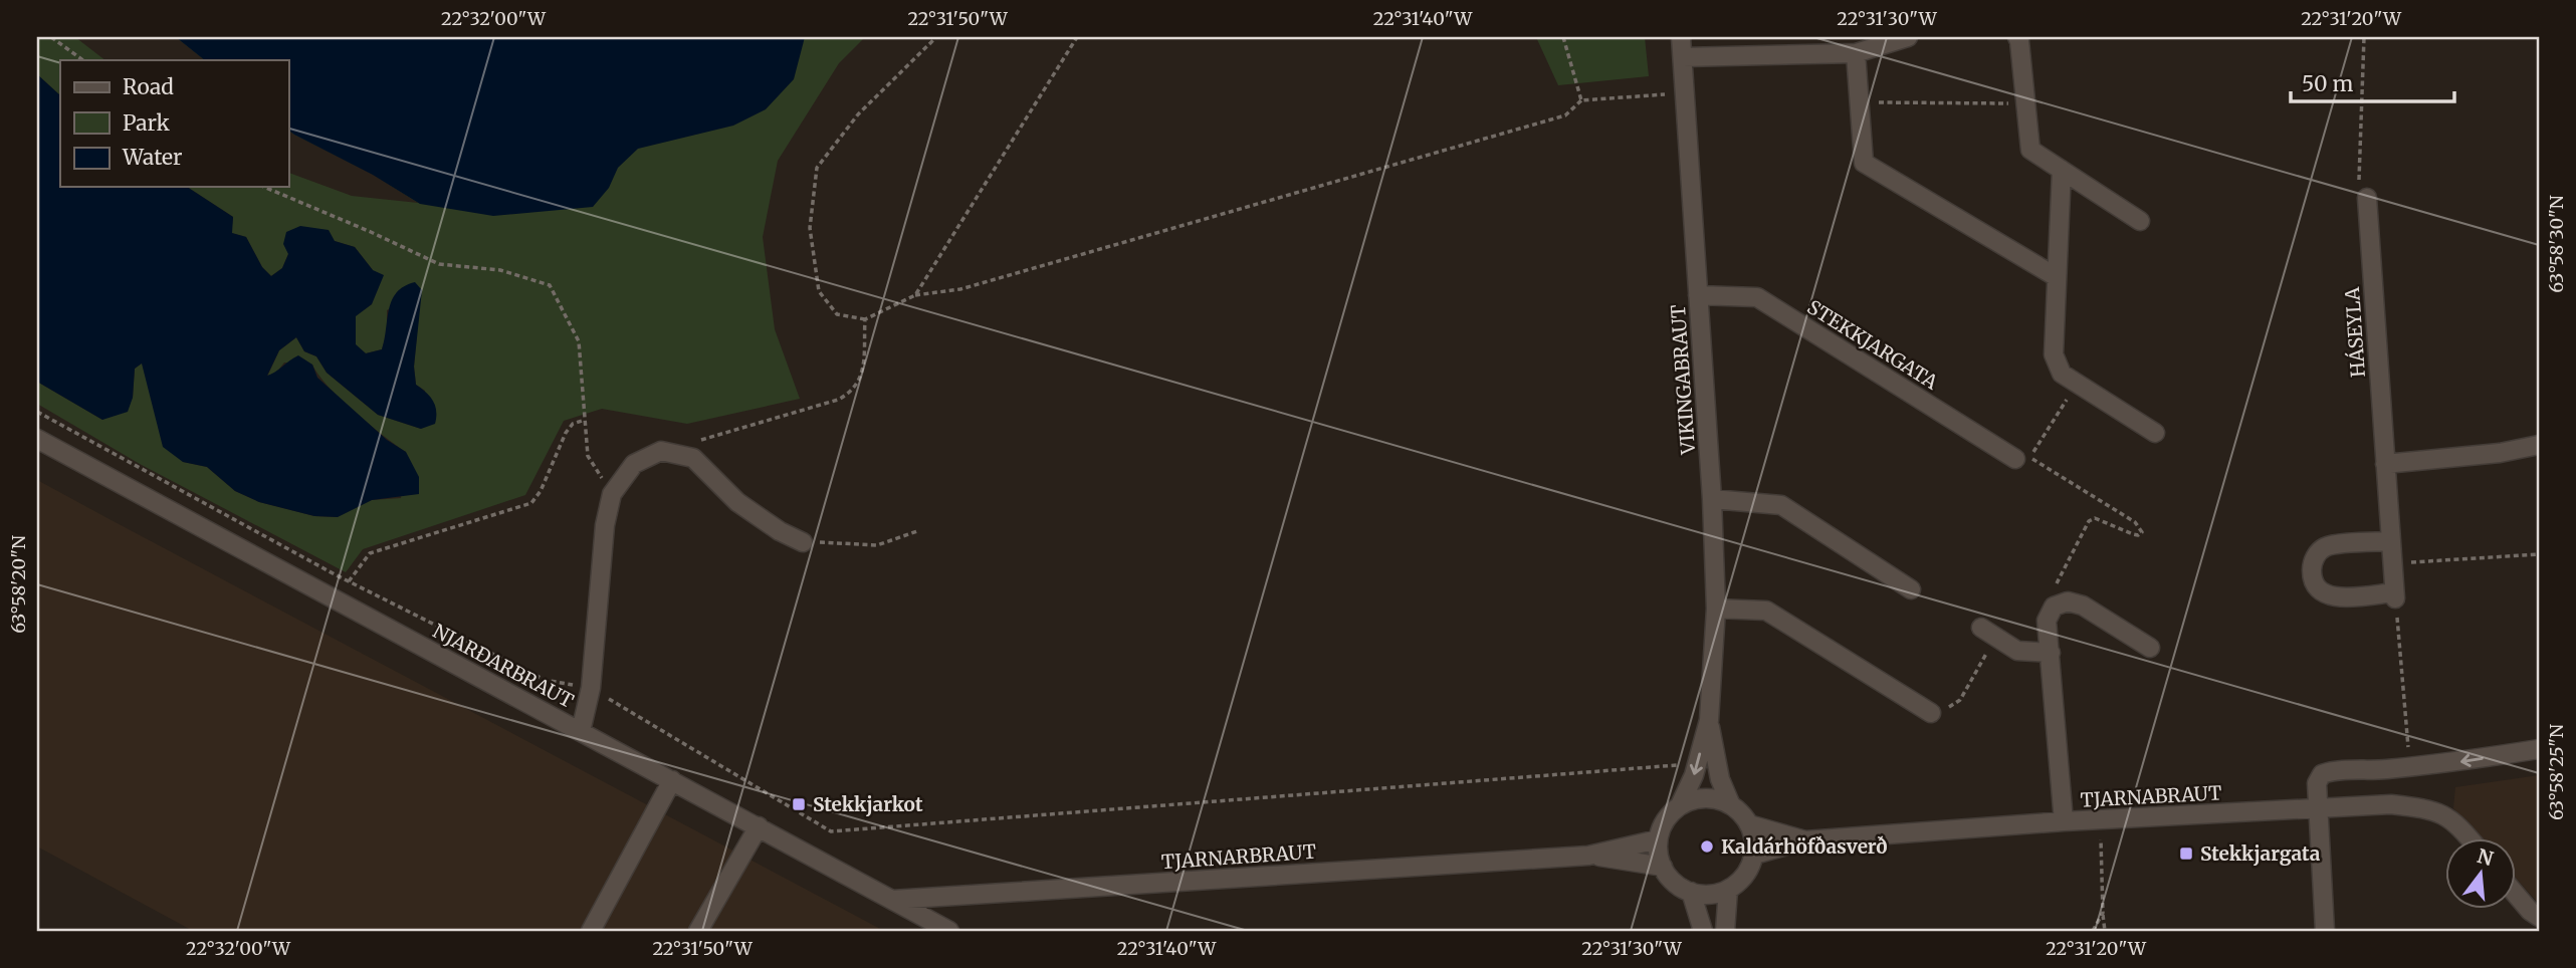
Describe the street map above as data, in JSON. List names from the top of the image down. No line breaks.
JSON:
{"streets":{"street":["HÁSEYLA","STEKKJARGATA","VIKINGABRAUT","NJARÐARBRAUT","TJARNABRAUT","TJARNARBRAUT"]},"crossings":[["STEKKJARGATA","VIKINGABRAUT"],["VIKINGABRAUT","TJARNABRAUT"],["VIKINGABRAUT","TJARNARBRAUT"],["NJARÐARBRAUT","TJARNARBRAUT"],["TJARNABRAUT","TJARNARBRAUT"]],"places":{"transit":["Stekkjarkot","Stekkjargata"],"other":["Kaldárhöfðasverð"]},"legend":["Road","Park","Water"],"scale_bar":"50 m","north":"top","coordinates":["22°32'00\"W","22°31'50\"W","22°31'40\"W","22°31'30\"W","22°31'20\"W","63°58'30\"N","63°58'20\"N","63°58'25\"N"]}
